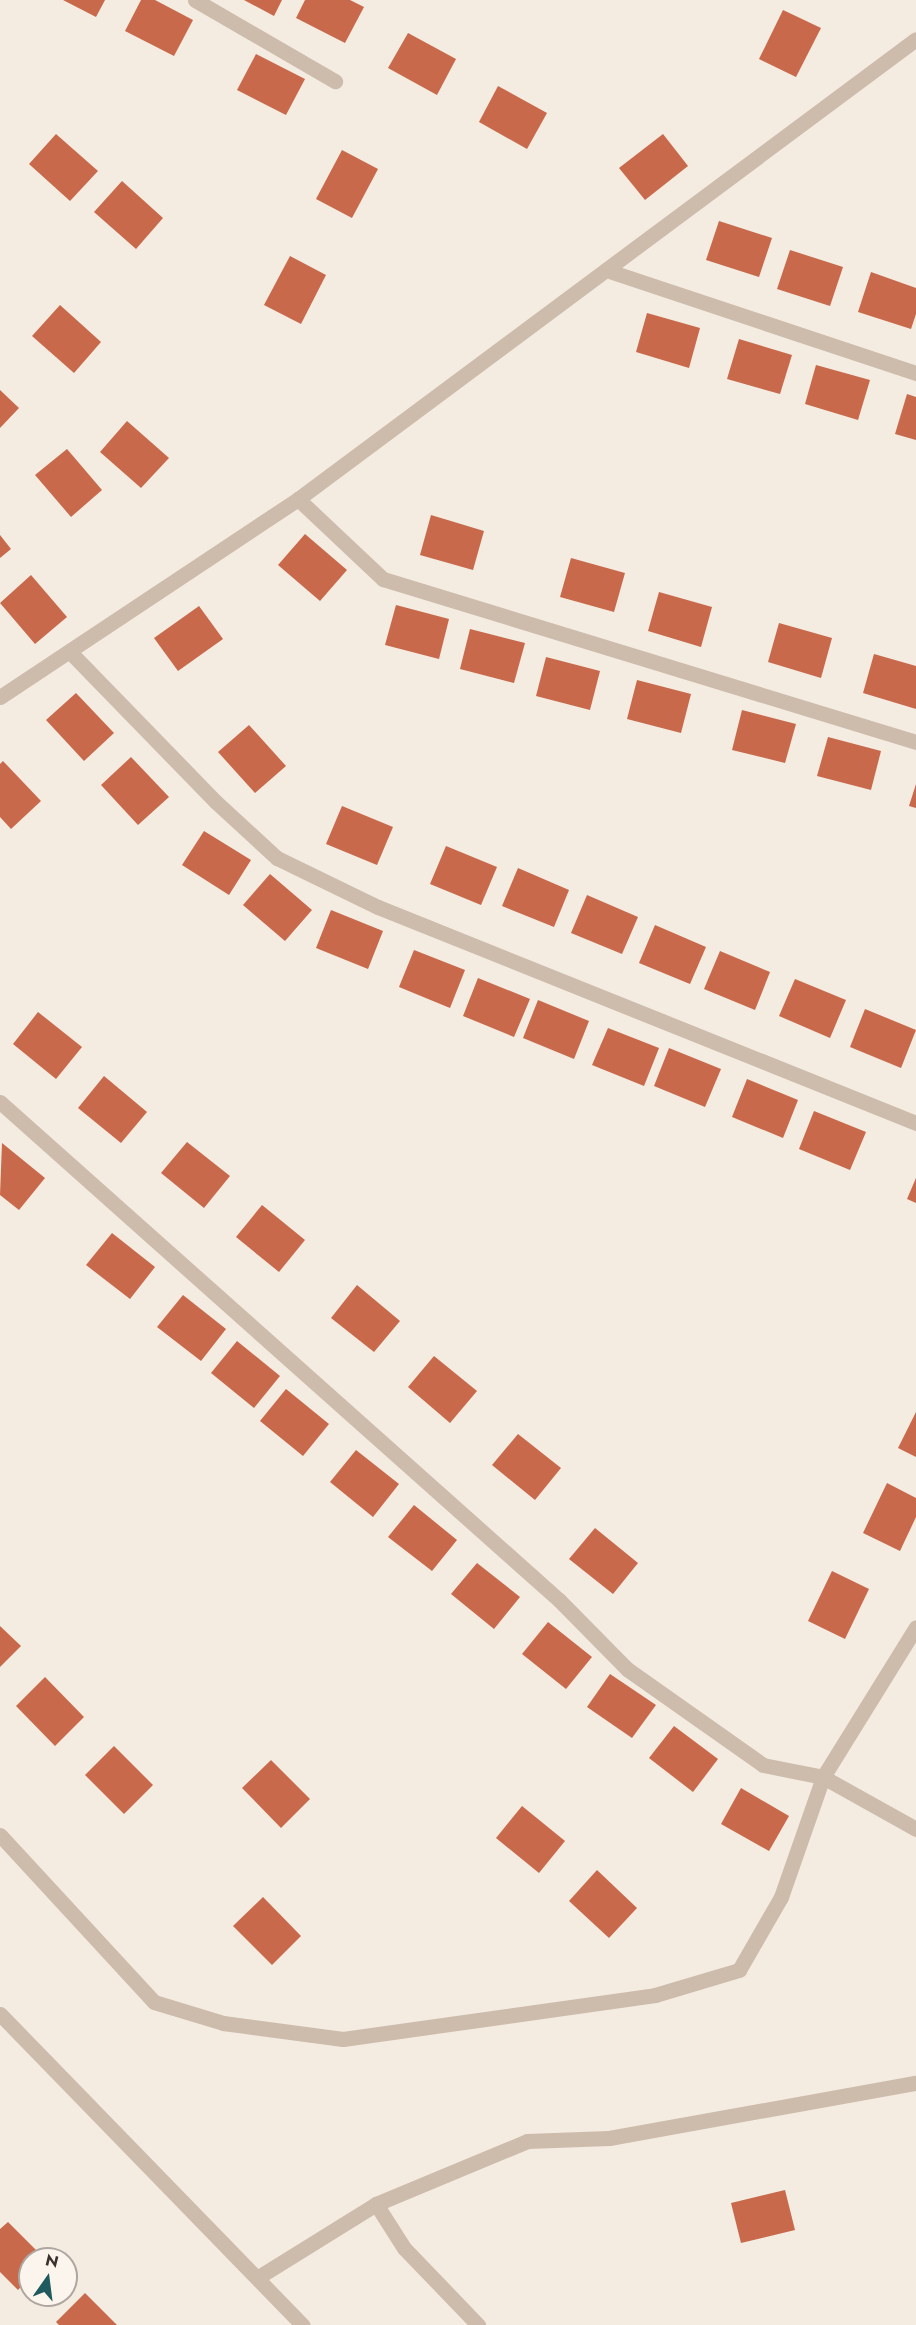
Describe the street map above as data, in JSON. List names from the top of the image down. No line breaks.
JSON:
{"north":"top"}
